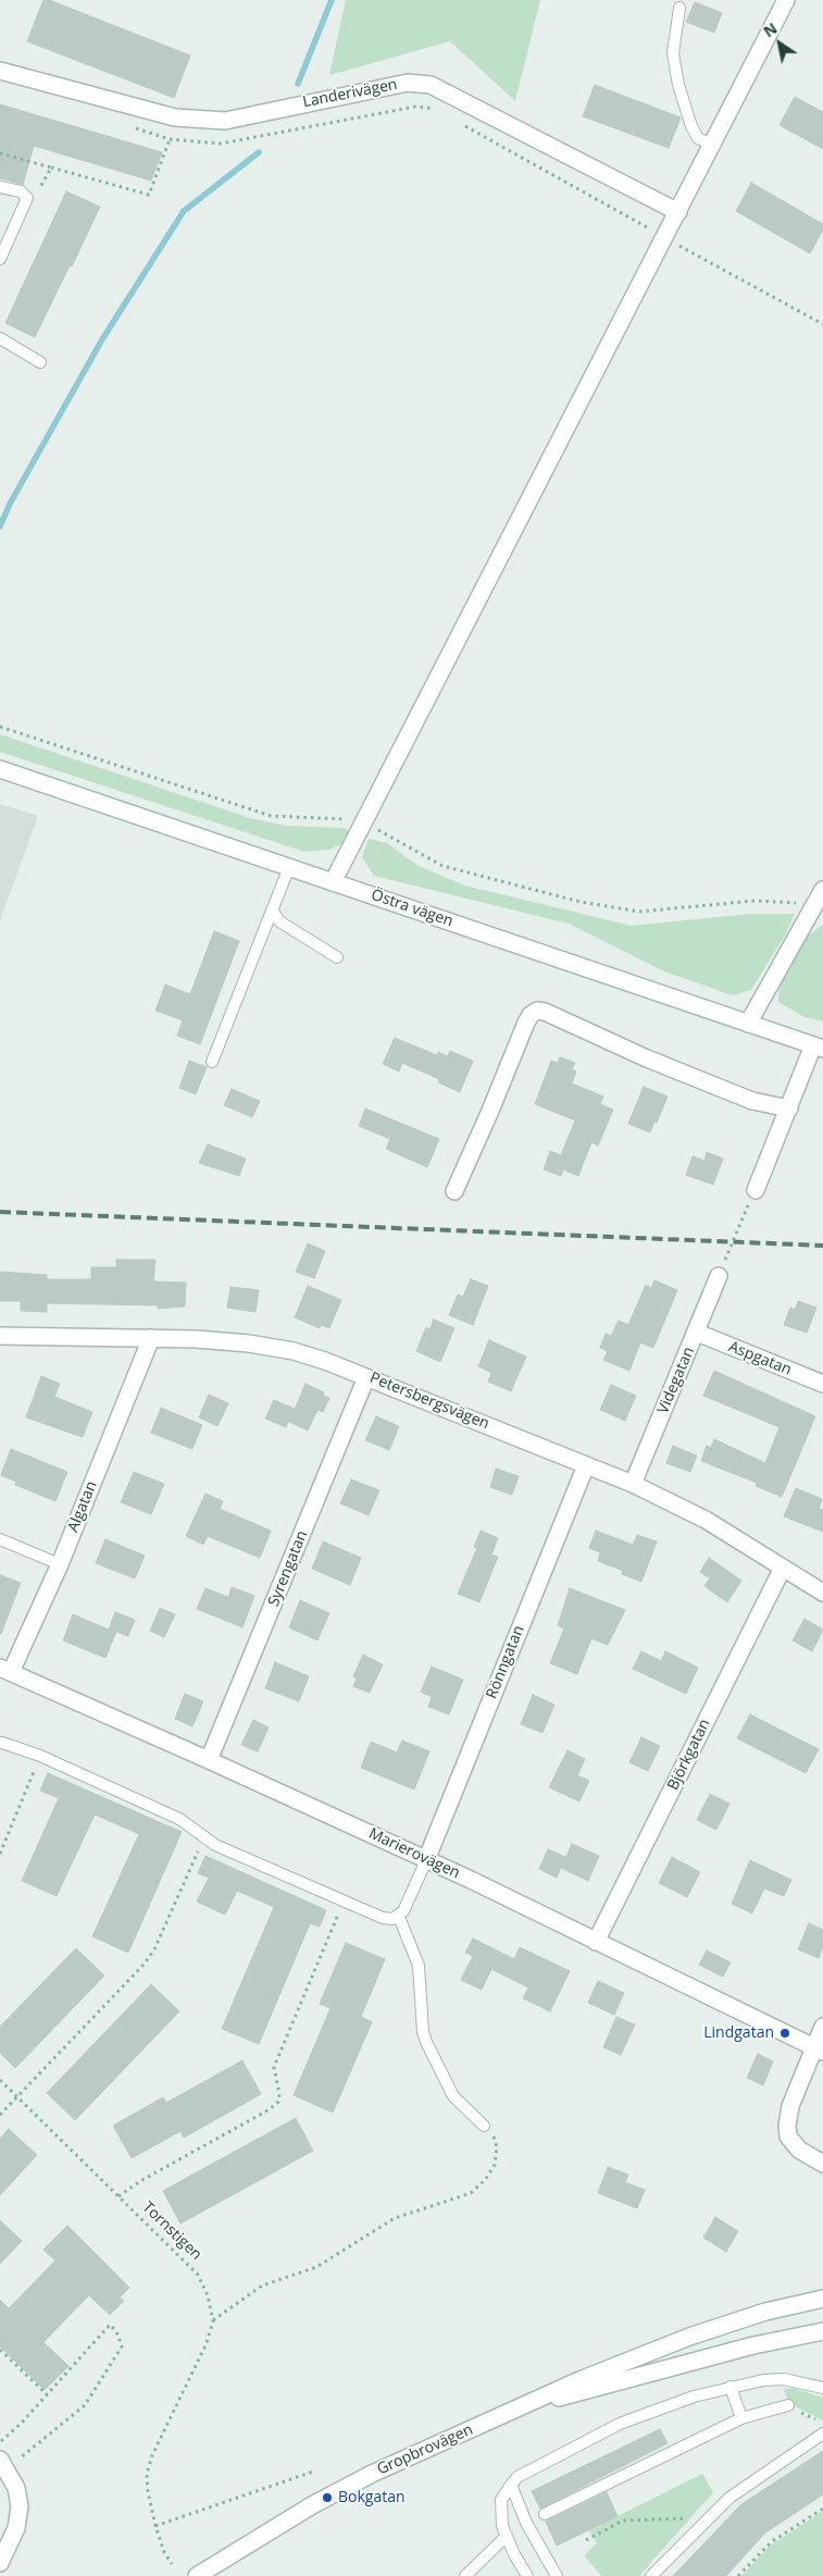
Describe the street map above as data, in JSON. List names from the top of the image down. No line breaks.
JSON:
{"streets":{"street":["Landerivägen","Östra vägen","Aspgatan","Videgatan","Petersbergsvägen","Algatan","Syrengatan","Rönngatan","Björkgatan","Marierovägen","Gropbrovägen"],"path":["Tornstigen"]},"crossings":[["Aspgatan","Videgatan"],["Videgatan","Petersbergsvägen"],["Petersbergsvägen","Algatan"],["Petersbergsvägen","Syrengatan"],["Petersbergsvägen","Rönngatan"],["Petersbergsvägen","Björkgatan"],["Algatan","Marierovägen"],["Syrengatan","Marierovägen"],["Rönngatan","Marierovägen"],["Björkgatan","Marierovägen"]],"places":["Lindgatan","Bokgatan"],"north":"top left"}
